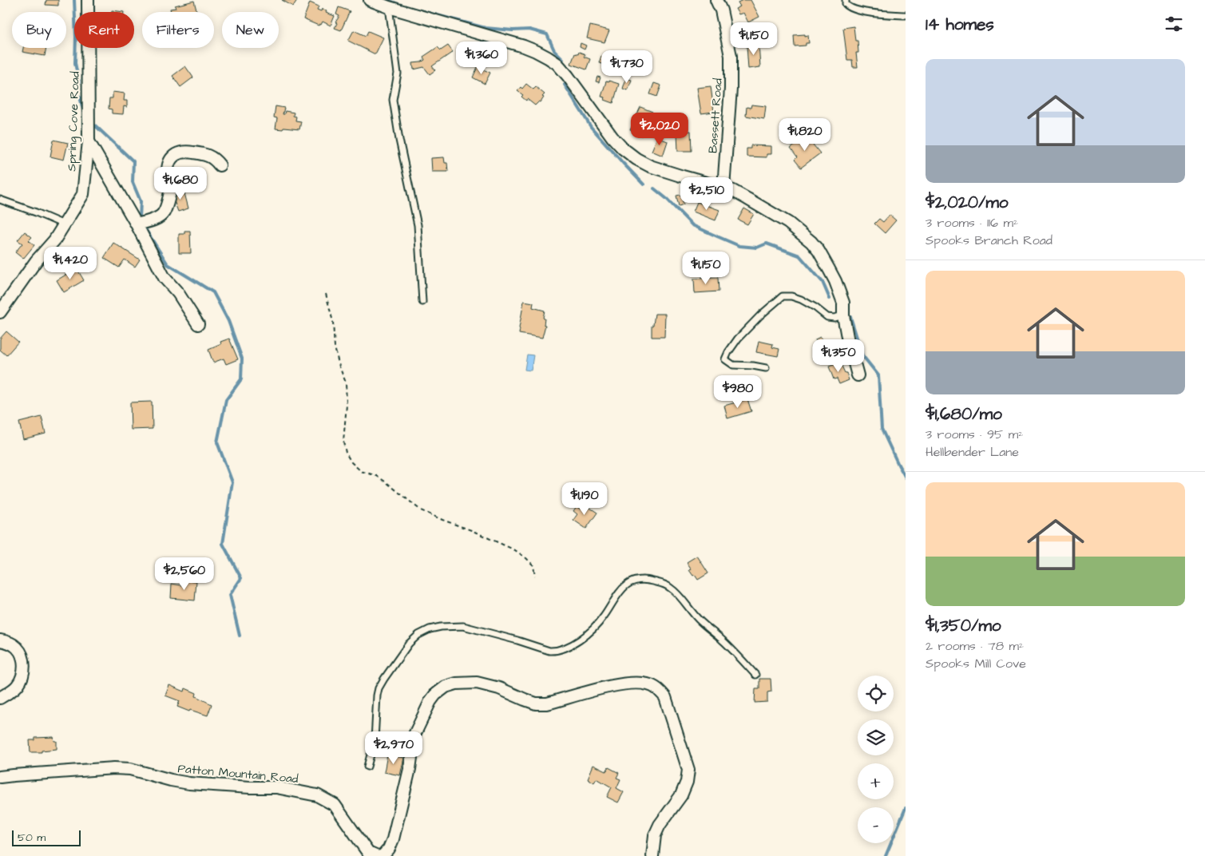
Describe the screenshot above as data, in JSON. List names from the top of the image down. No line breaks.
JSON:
{"streets":{"street":["Bassett Road","Spring Cove Road","Patton Mountain Road"]},"scale_bar":"50 m","page":{"heading":"14 homes","chip":["Buy","Rent","Filters","New"],"price":["$1,150","$1,360","$1,730","$2,020","$1,820","$1,680","$2,510","$1,420","$1,150","$1,350","$980","$1,190","$2,560","$2,970"],"list":[{"name":"$2,020/mo","note":"3 rooms · 116 m² · Spooks Branch Road"},{"name":"$1,680/mo","note":"3 rooms · 95 m² · Hellbender Lane"},{"name":"$1,350/mo","note":"2 rooms · 78 m² · Spooks Mill Cove"}],"map_buttons":["+","−"],"scale":"50 m"}}
